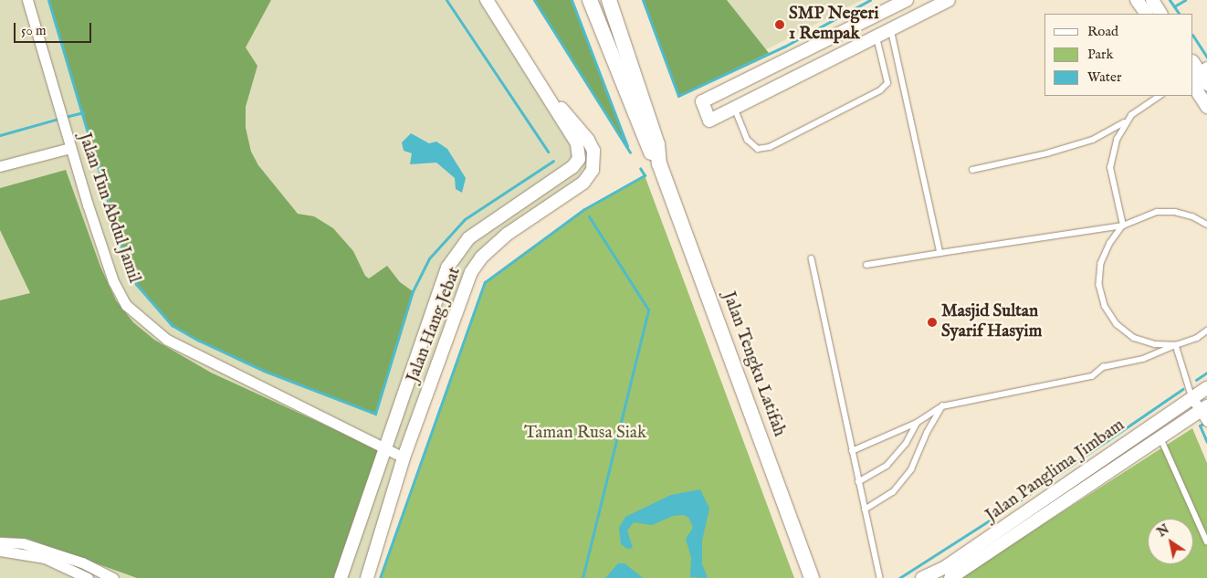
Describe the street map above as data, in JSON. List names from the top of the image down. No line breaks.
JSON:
{"streets":{"main road":["Jalan Tengku Latifah"],"street":["Jalan Tun Abdul Jamil","Jalan Hang Jebat","Jalan Panglima Jimbam"]},"crossings":[["Jalan Tun Abdul Jamil","Jalan Hang Jebat"]],"parks":["Taman Rusa Siak"],"places":["SMP Negeri 1 Rempak","Masjid Sultan Syarif Hasyim"],"legend":["Road","Park","Water"],"scale_bar":"50 m","north":"top left"}
